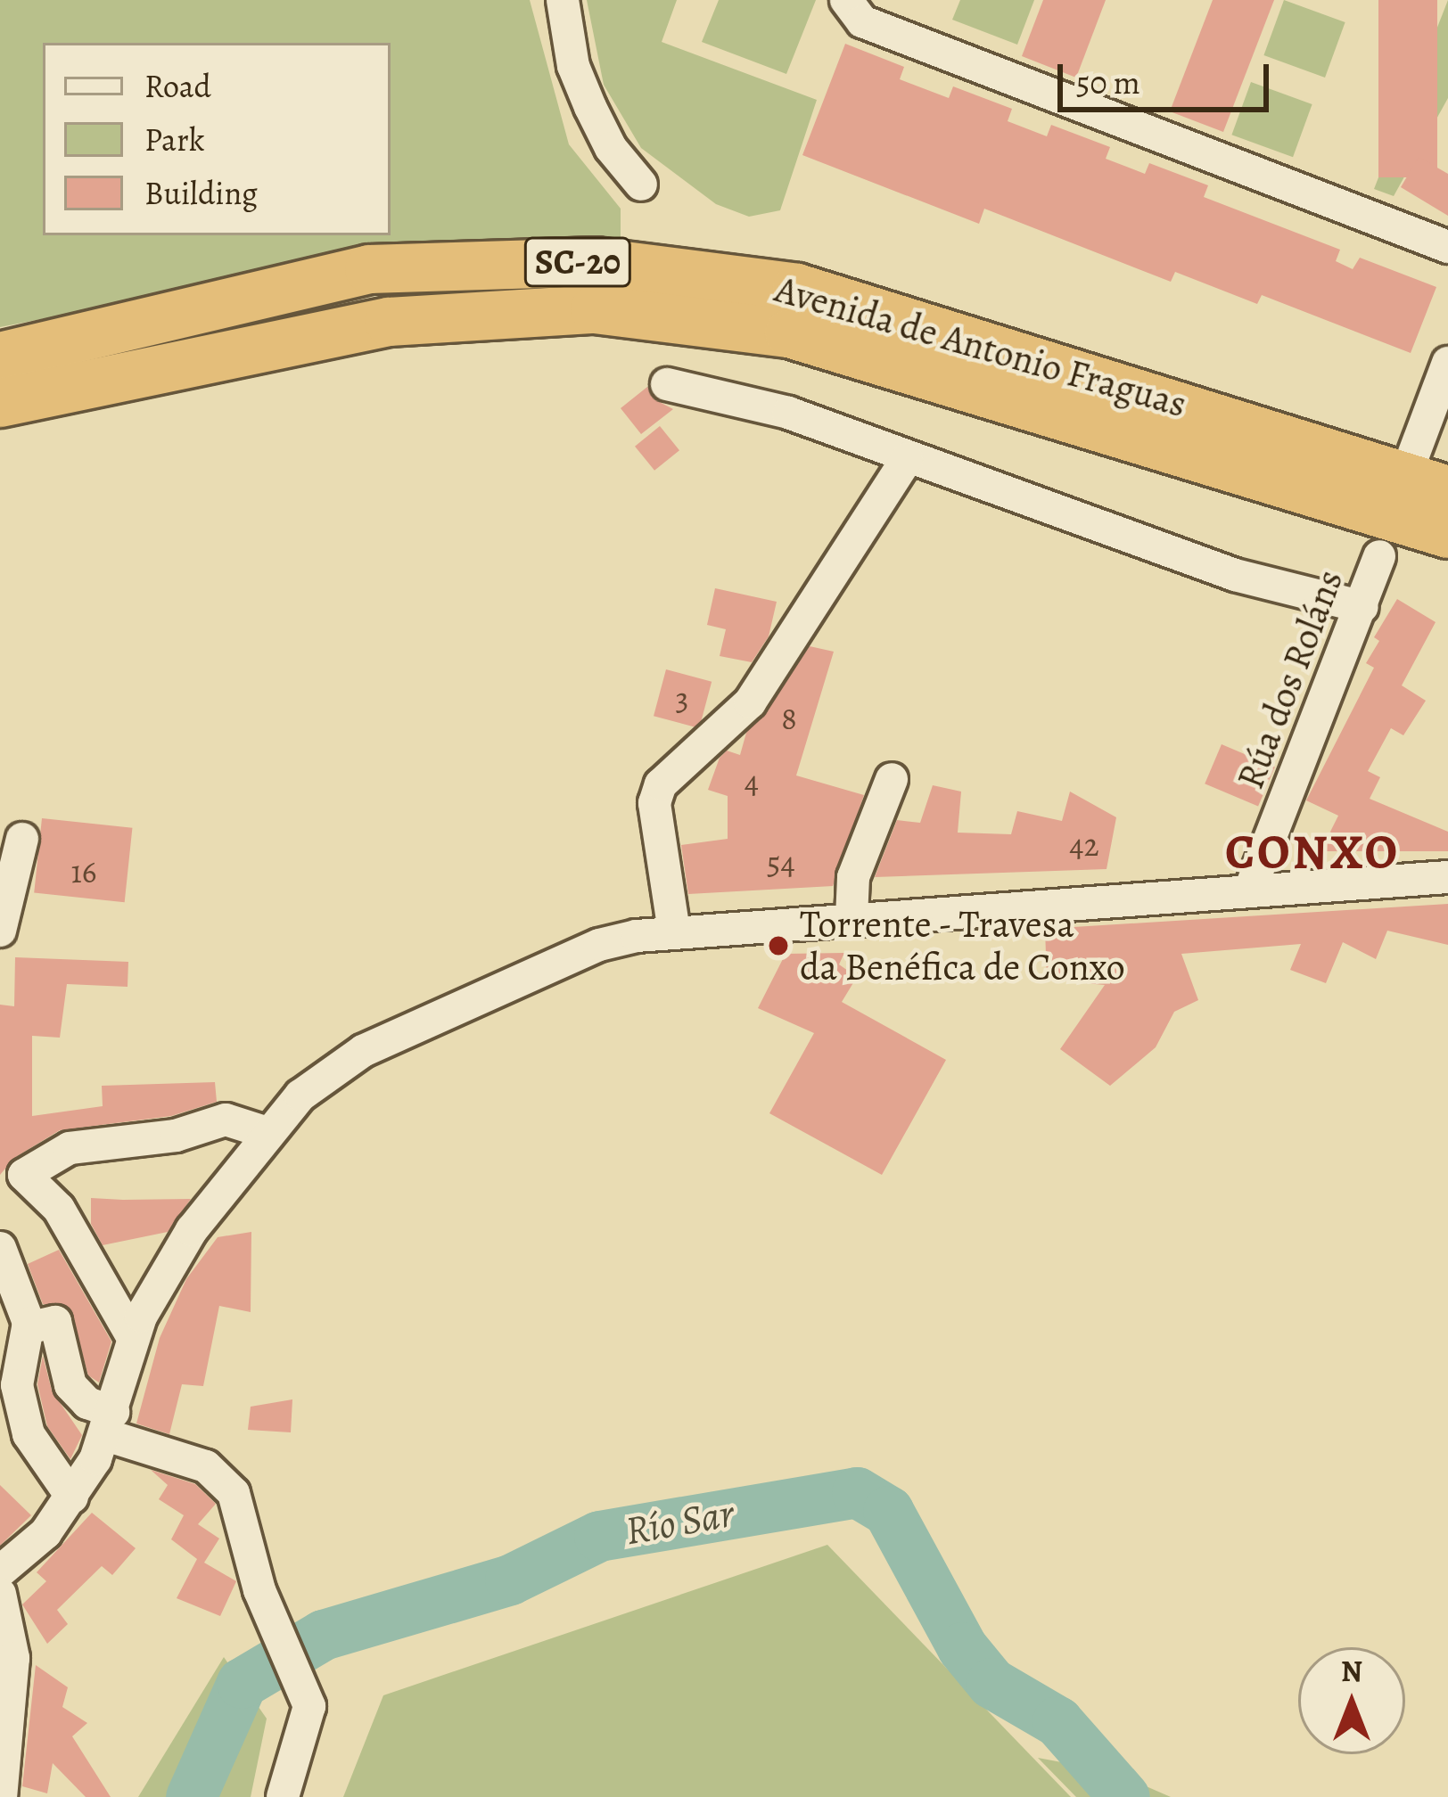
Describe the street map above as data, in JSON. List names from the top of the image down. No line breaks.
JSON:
{"streets":{"highway":["SC-20","Avenida de Antonio Fraguas"],"street":["Rúa dos Roláns"]},"districts":["CONXO"],"water":["Río Sar"],"places":["Torrente - Travesa da Benéfica de Conxo"],"house_numbers":["3","8","4","42","54","16"],"legend":["Road","Park","Building"],"scale_bar":"50 m","north":"top"}
